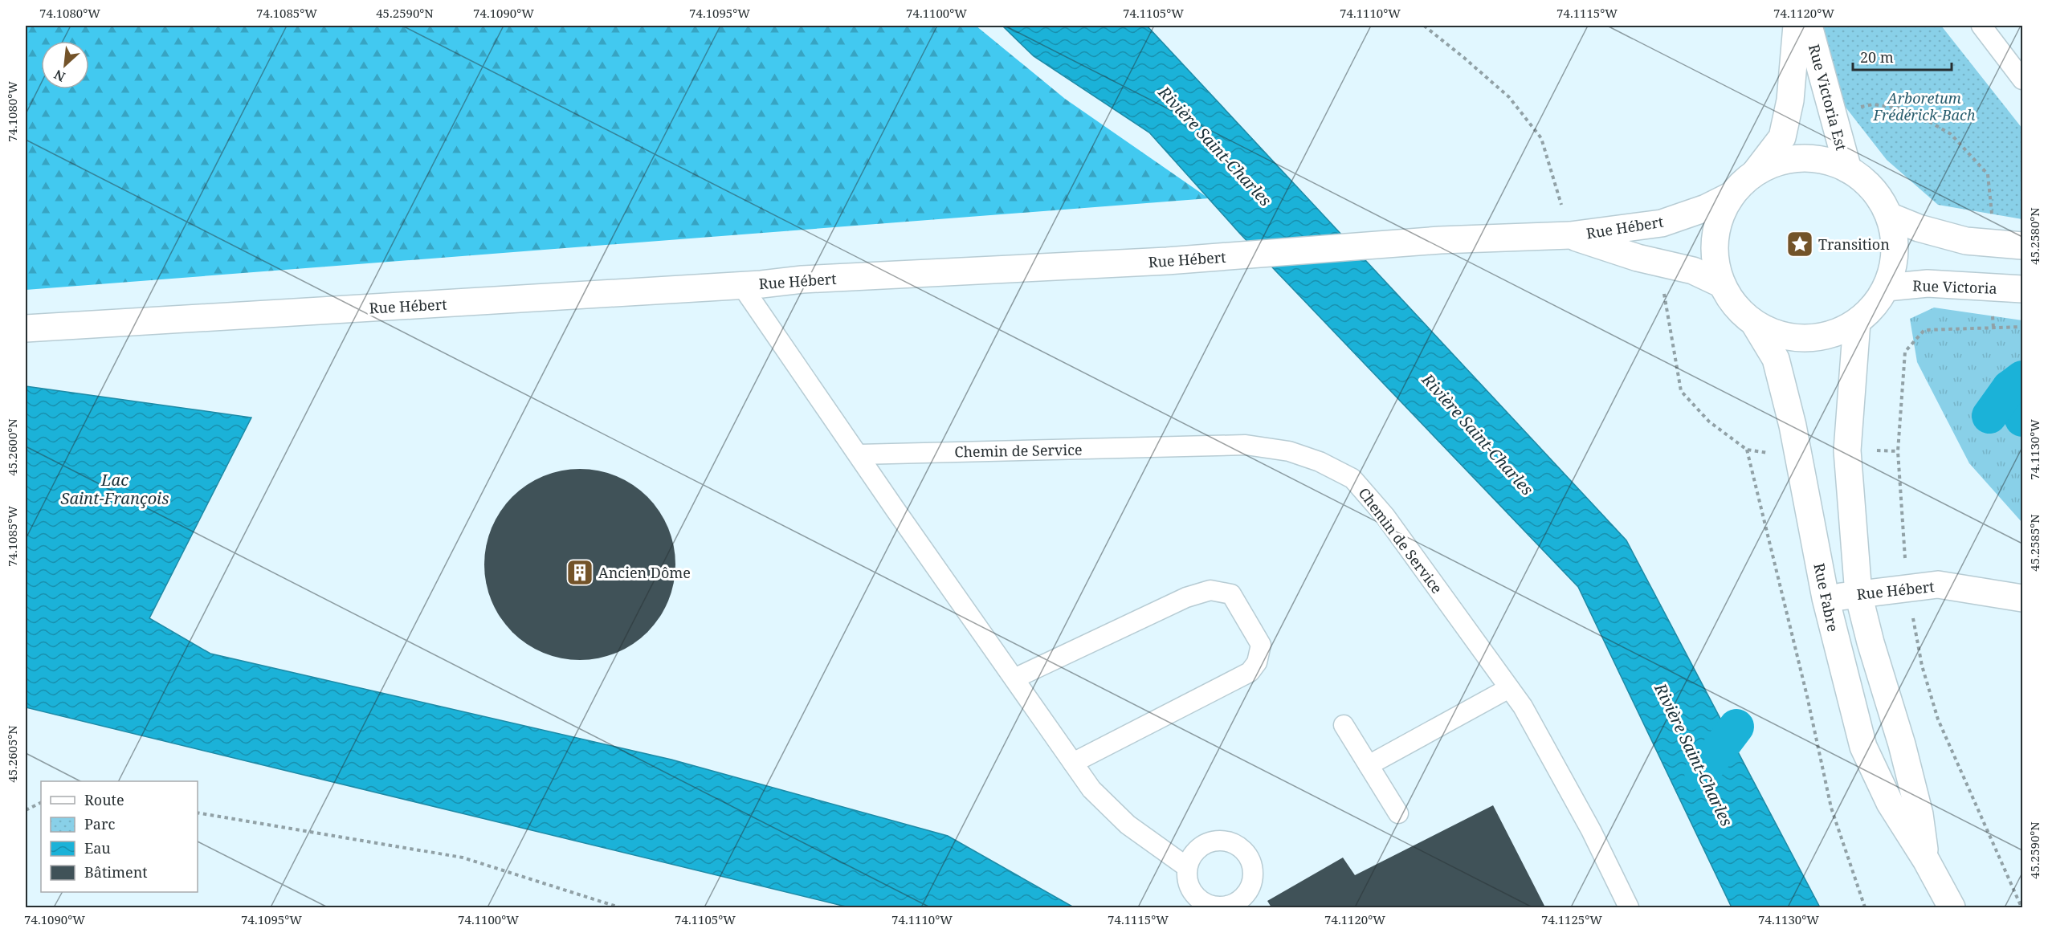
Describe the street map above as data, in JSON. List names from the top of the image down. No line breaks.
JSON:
{"streets":{"main road":["Rue Victoria Est","Rue Hébert","Rue Victoria","Rue Fabre"],"lane":["Chemin de Service"]},"crossings":[["Rue Hébert","Rue Fabre"]],"water":["Rivière Saint-Charles","Lac Saint-François"],"parks":["Arboretum Frédérick-Bach"],"places":{"place":["Transition"],"building":["Ancien Dôme"]},"legend":["Route","Parc","Eau","Bâtiment"],"scale_bar":"20 m","north":"bottom left","coordinates":["74.1080°W","74.1085°W","45.2590°N","74.1090°W","74.1095°W","74.1100°W","74.1105°W","74.1110°W","74.1115°W","74.1120°W","45.2580°N","45.2600°N","74.1130°W","45.2585°N","45.2605°N","74.1125°W"]}
